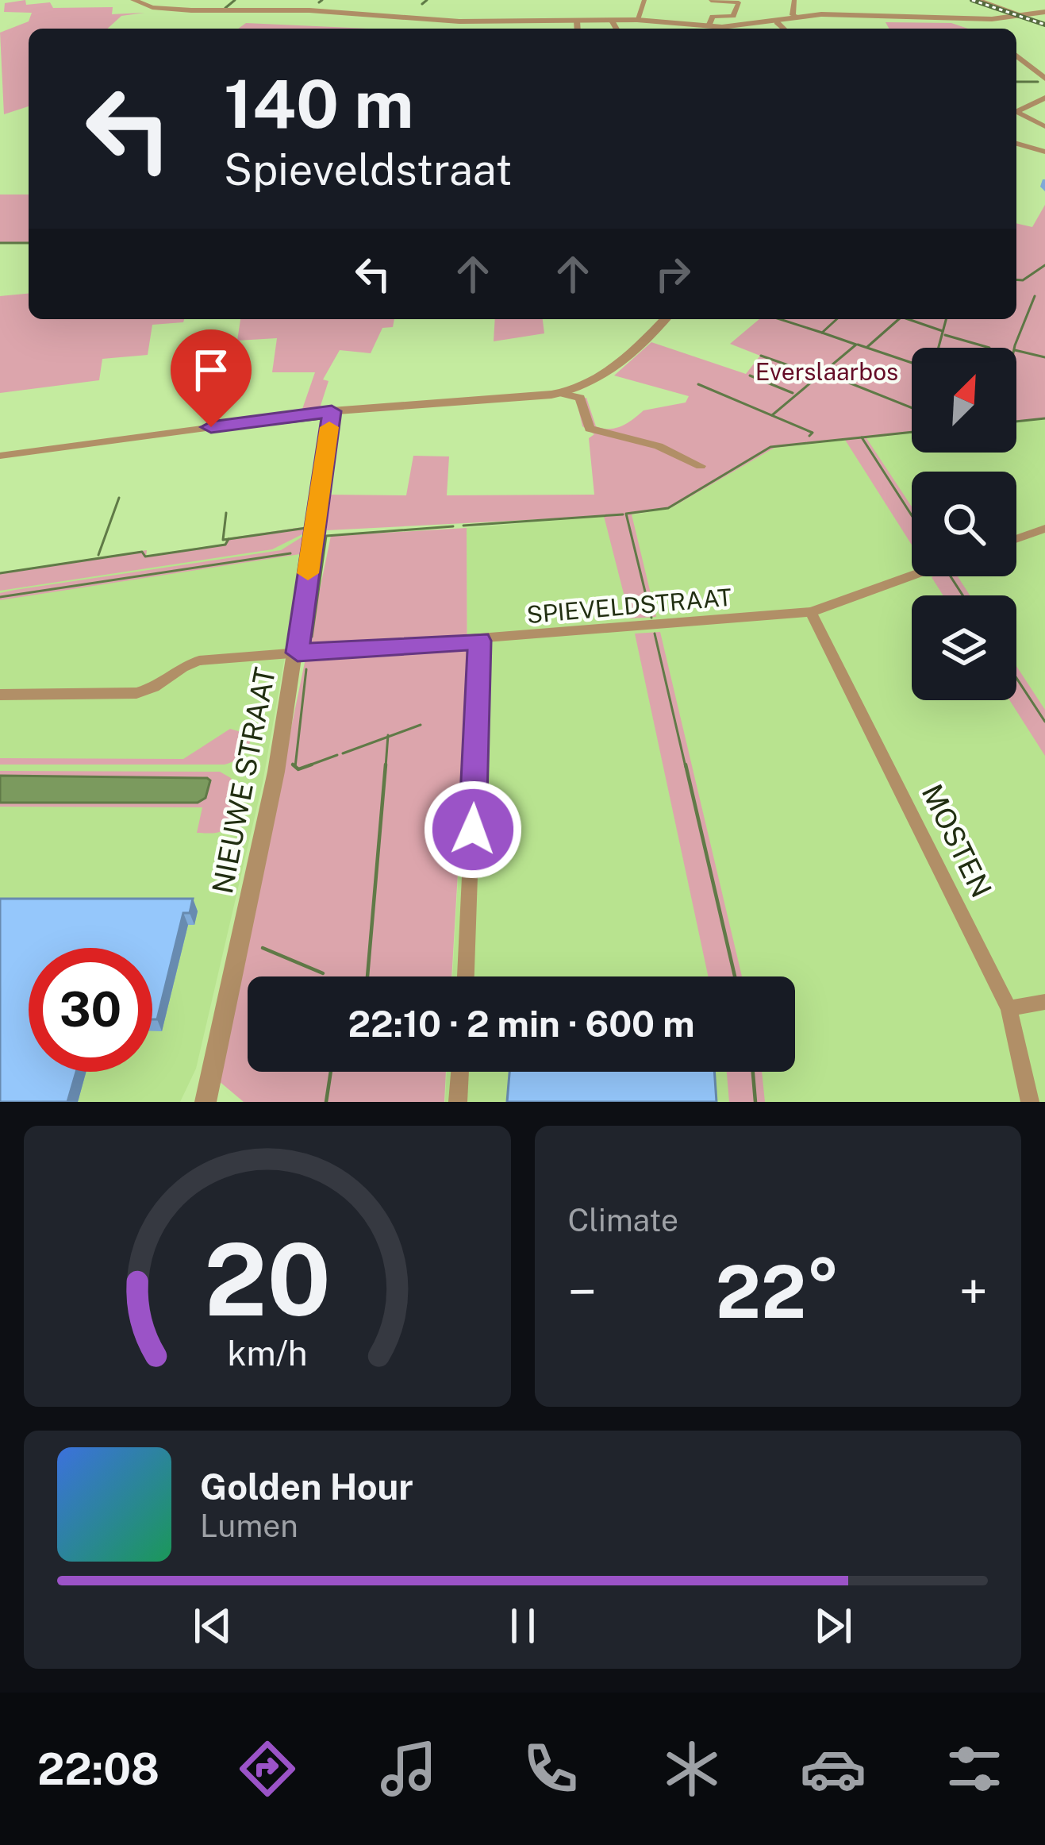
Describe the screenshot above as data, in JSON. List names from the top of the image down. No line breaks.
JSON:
{"streets":{"street":["SPIEVELDSTRAAT","NIEUWE STRAAT","MOSTEN"]},"crossings":[["SPIEVELDSTRAAT","NIEUWE STRAAT"],["SPIEVELDSTRAAT","MOSTEN"]],"parks":["Everslaarbos"],"north":"top right","page":{"turn":["140 m","Spieveldstraat"],"limit":"30","trip":"22:10 · 2 min · 600 m","tile":"Climate","heat":["−","22°","+"],"song":["Golden Hour","Lumen"],"tabs":"22:08","gauge":["20","km/h"]}}
